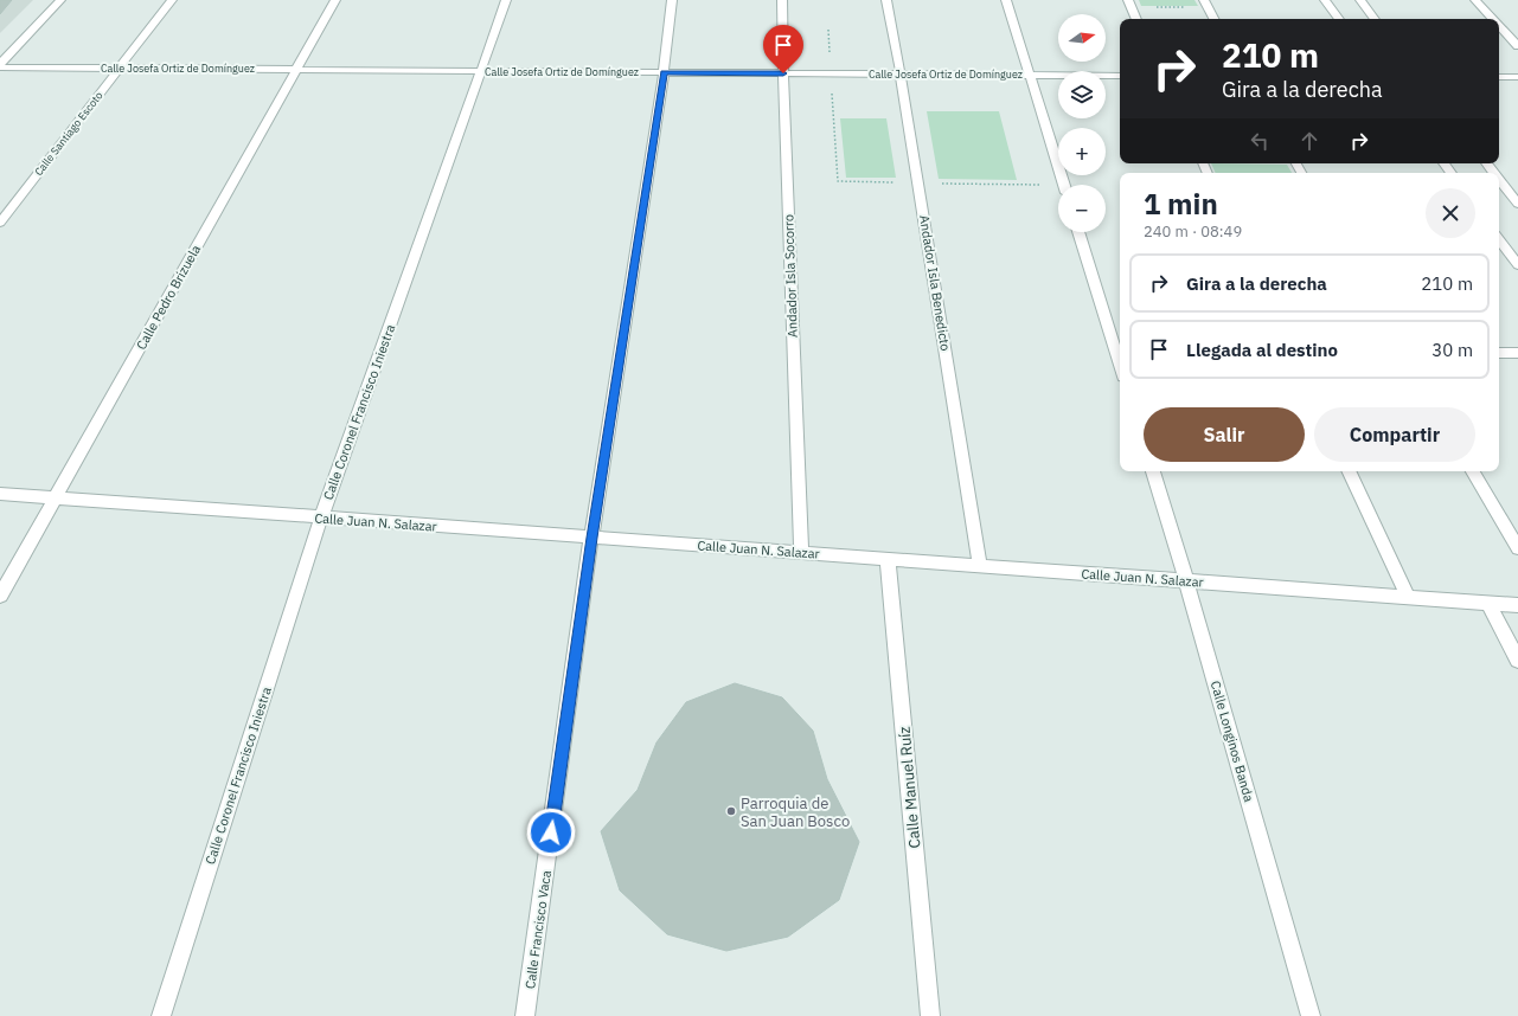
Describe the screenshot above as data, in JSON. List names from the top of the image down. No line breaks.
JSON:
{"streets":{"street":["Calle Josefa Ortiz de Domínguez","Calle Santiago Escoto","Andador Isla Socorro","Andador Isla Benedicto","Calle Pedro Brizuela","Calle Coronel Francisco Iniestra","Calle Juan N. Salazar","Calle Longinos Banda","Calle Manuel Ruíz","Calle Francisco Vaca"]},"crossings":[["Calle Josefa Ortiz de Domínguez","Calle Santiago Escoto"],["Calle Josefa Ortiz de Domínguez","Andador Isla Socorro"],["Calle Josefa Ortiz de Domínguez","Andador Isla Benedicto"],["Calle Josefa Ortiz de Domínguez","Calle Pedro Brizuela"],["Calle Josefa Ortiz de Domínguez","Calle Coronel Francisco Iniestra"],["Calle Josefa Ortiz de Domínguez","Calle Francisco Vaca"],["Andador Isla Socorro","Calle Juan N. Salazar"],["Andador Isla Benedicto","Calle Juan N. Salazar"],["Calle Pedro Brizuela","Calle Juan N. Salazar"],["Calle Coronel Francisco Iniestra","Calle Juan N. Salazar"],["Calle Juan N. Salazar","Calle Longinos Banda"],["Calle Juan N. Salazar","Calle Manuel Ruíz"],["Calle Juan N. Salazar","Calle Francisco Vaca"]],"places":["Parroquia de San Juan Bosco"],"north":"right","page":{"map_buttons":["+","−"],"turn":["210 m","Gira a la derecha"],"heading":["1 min","240 m · 08:49"],"list":[{"name":"Gira a la derecha","value":"210 m"},{"name":"Llegada al destino","value":"30 m"}],"buttons":["Salir","Compartir"]}}
